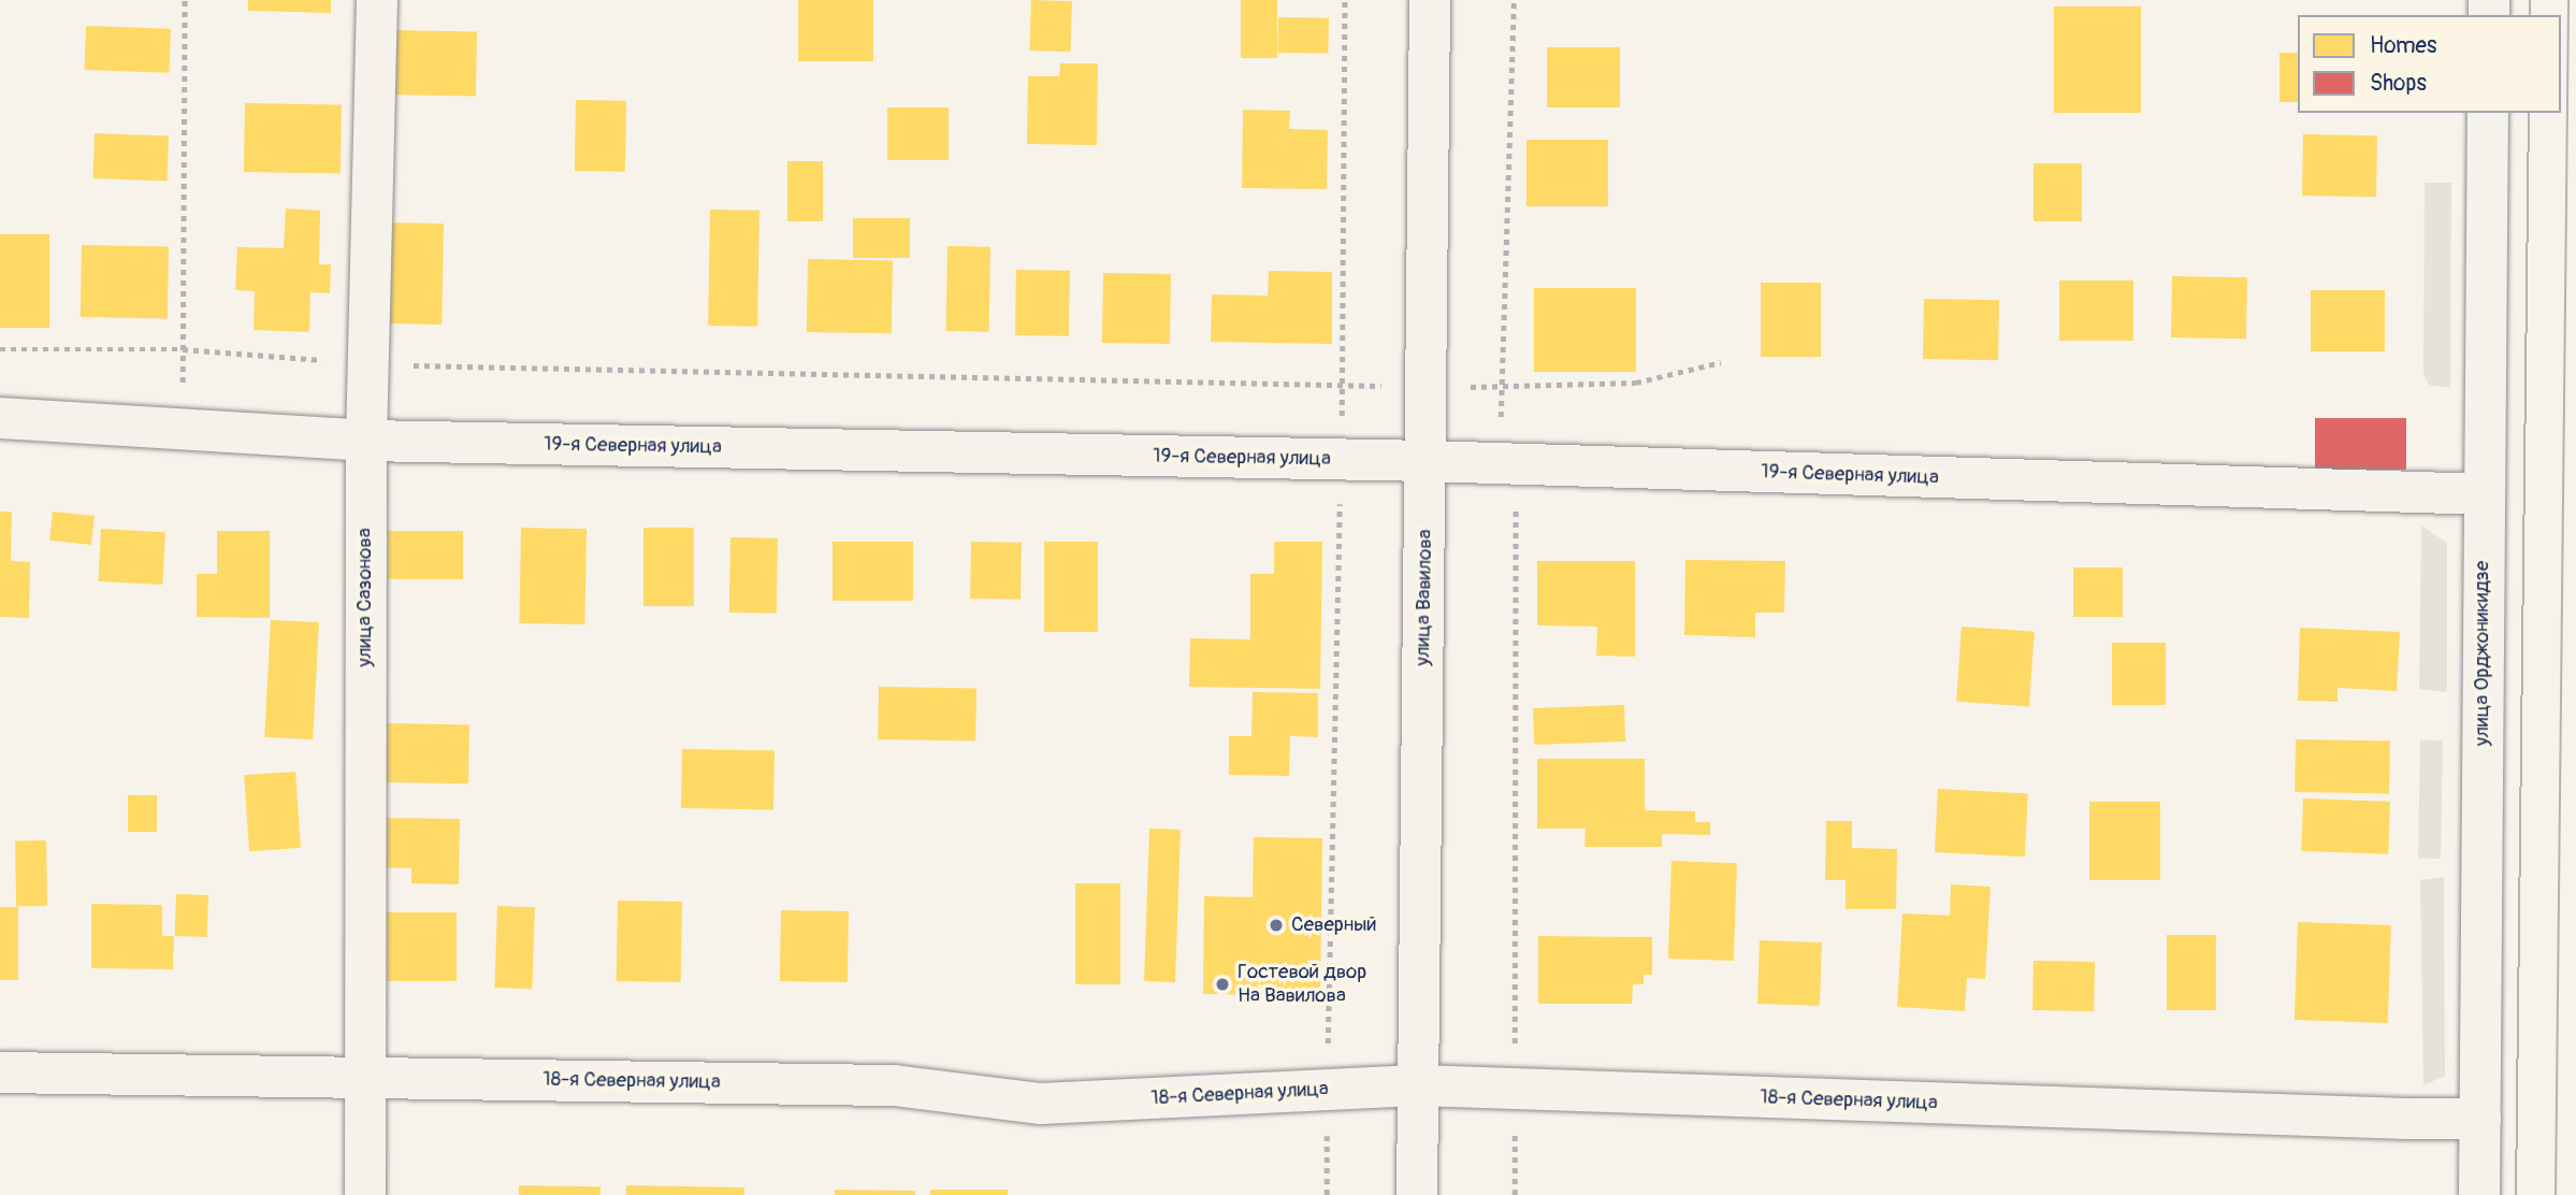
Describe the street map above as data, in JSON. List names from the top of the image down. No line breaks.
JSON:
{"streets":{"street":["19-я Северная улица","улица Сазонова","улица Вавилова","улица Орджоникидзе","18-я Северная улица"]},"crossings":[["19-я Северная улица","улица Сазонова"],["19-я Северная улица","улица Вавилова"],["19-я Северная улица","улица Орджоникидзе"],["улица Сазонова","18-я Северная улица"],["улица Вавилова","18-я Северная улица"],["улица Орджоникидзе","18-я Северная улица"]],"places":["Северный","Гостевой двор На Вавилова"],"legend":["Homes","Shops"]}
